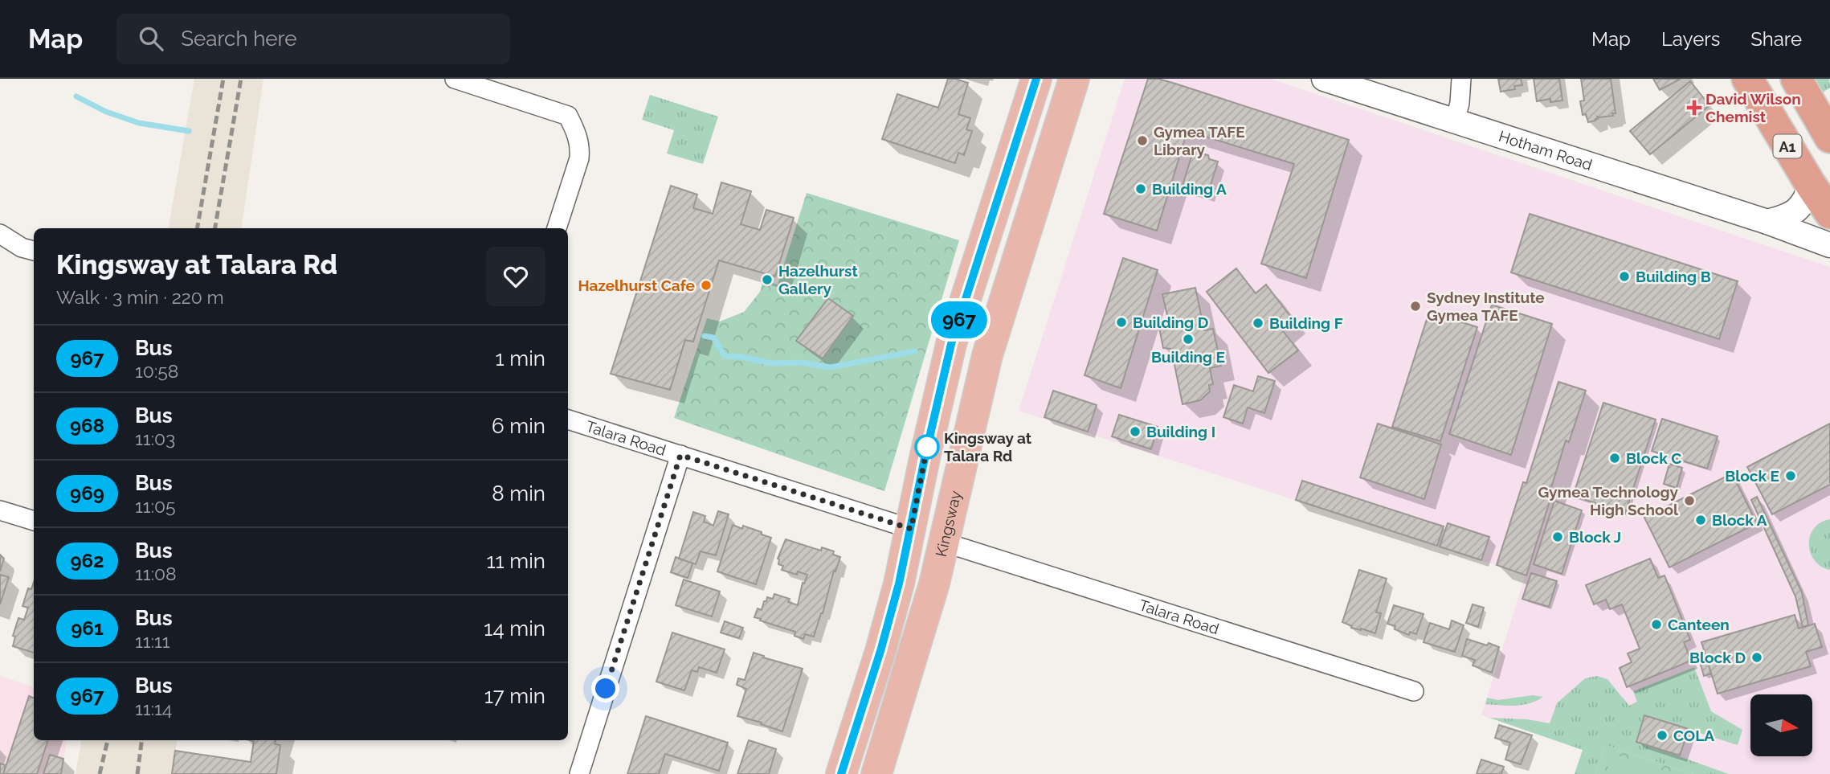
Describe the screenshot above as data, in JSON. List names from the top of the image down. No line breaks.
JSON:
{"streets":{"highway":["A1"],"main road":["Kingsway"],"street":["Hotham Road","Talara Road"]},"crossings":[["Talara Road","Kingsway"]],"places":{"health":["David Wilson Chemist"],"other":["Gymea TAFE Library","Building A","Building B","Hazelhurst Gallery","Hazelhurst Cafe","Sydney Institute Gymea TAFE","Building D","Building F","Building E","Building I","Kingsway at Talara Rd","Block C","Block E","Gymea Technology High School","Block A","Block J","Canteen","Block D","COLA"]},"lines":["bus line 967"],"north":"right","page":{"header":"Map","search":"Search here","nav":["Map","Layers","Share"],"on_map":"967","heading":["Kingsway at Talara Rd","Walk · 3 min · 220 m"],"list":[{"mark":"967","name":"Bus","note":"10:58","value":"1 min"},{"mark":"968","name":"Bus","note":"11:03","value":"6 min"},{"mark":"969","name":"Bus","note":"11:05","value":"8 min"},{"mark":"962","name":"Bus","note":"11:08","value":"11 min"},{"mark":"961","name":"Bus","note":"11:11","value":"14 min"},{"mark":"967","name":"Bus","note":"11:14","value":"17 min"}]}}
